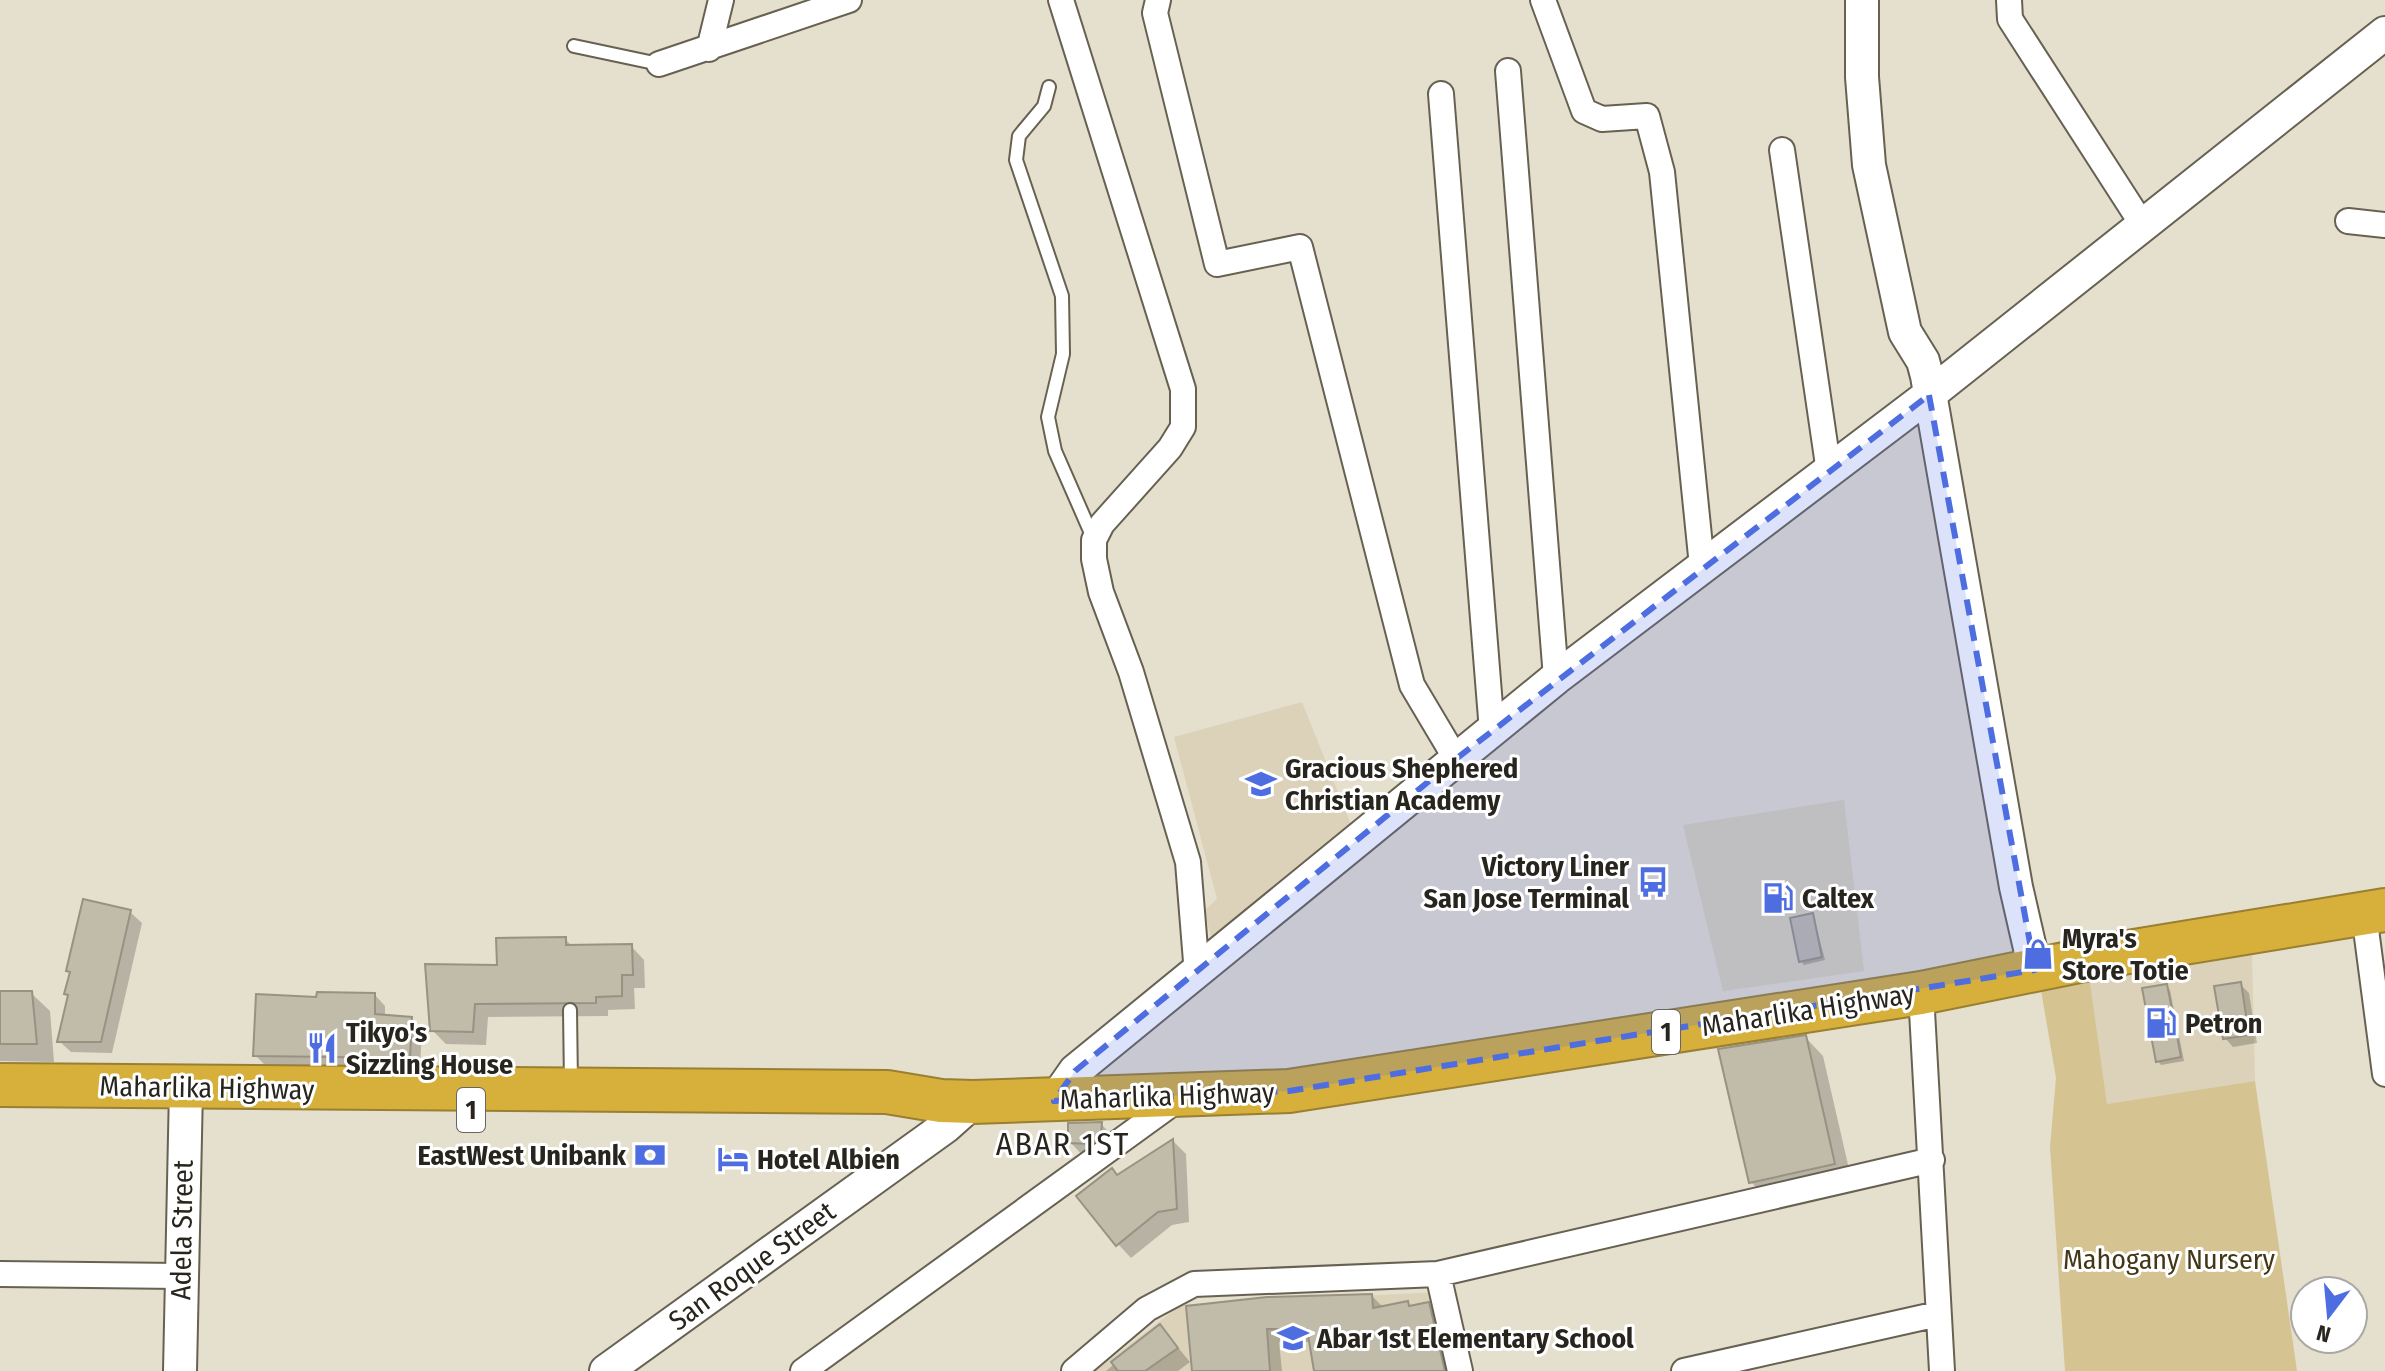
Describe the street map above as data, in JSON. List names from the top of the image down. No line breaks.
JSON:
{"streets":{"highway":["Maharlika Highway","1"],"street":["Adela Street","San Roque Street"]},"crossings":[["Maharlika Highway","Adela Street"],["Maharlika Highway","San Roque Street"]],"districts":["ABAR 1ST"],"parks":["Mahogany Nursery"],"places":{"school or university":["Gracious Shephered Christian Academy","Abar 1st Elementary School"],"bus stop":["Victory Liner San Jose Terminal"],"fuel station":["Caltex","Petron"],"shop":["Myra's Store Totie"],"restaurant":["Tikyo's Sizzling House"],"bank":["EastWest Unibank"],"hotel":["Hotel Albien"]},"north":"bottom"}
